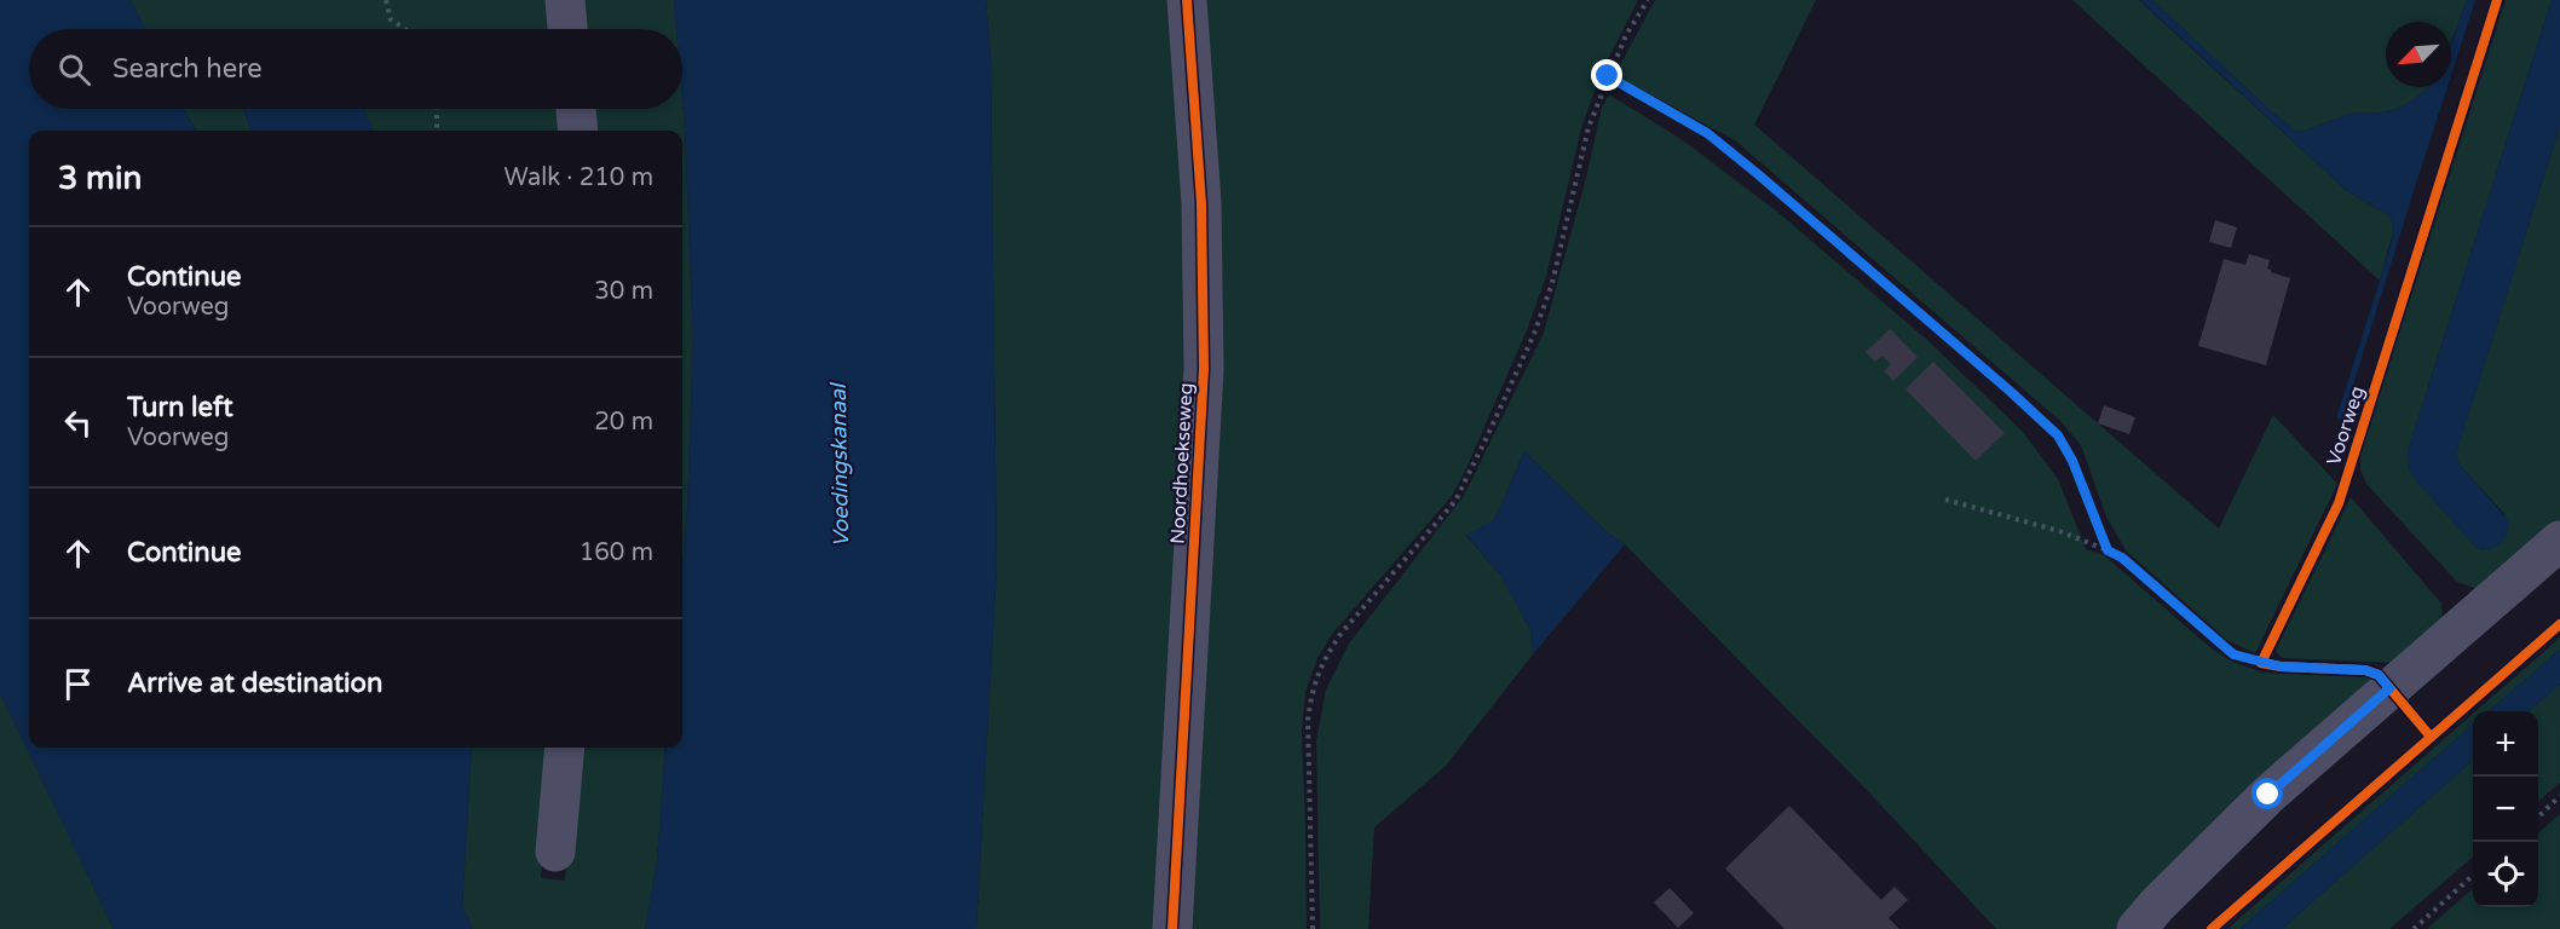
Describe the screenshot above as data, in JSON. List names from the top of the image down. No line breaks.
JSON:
{"streets":{"street":["Noordhoekseweg"],"cycle path":["Voorweg"]},"water":["Voedingskanaal"],"north":"bottom left","page":{"search":"Search here","heading":["3 min","Walk · 210 m"],"list":[["Continue","Voorweg","30 m"],["Turn left","Voorweg","20 m"],["Continue","160 m"],"Arrive at destination"],"map_buttons":["+","−"]}}
